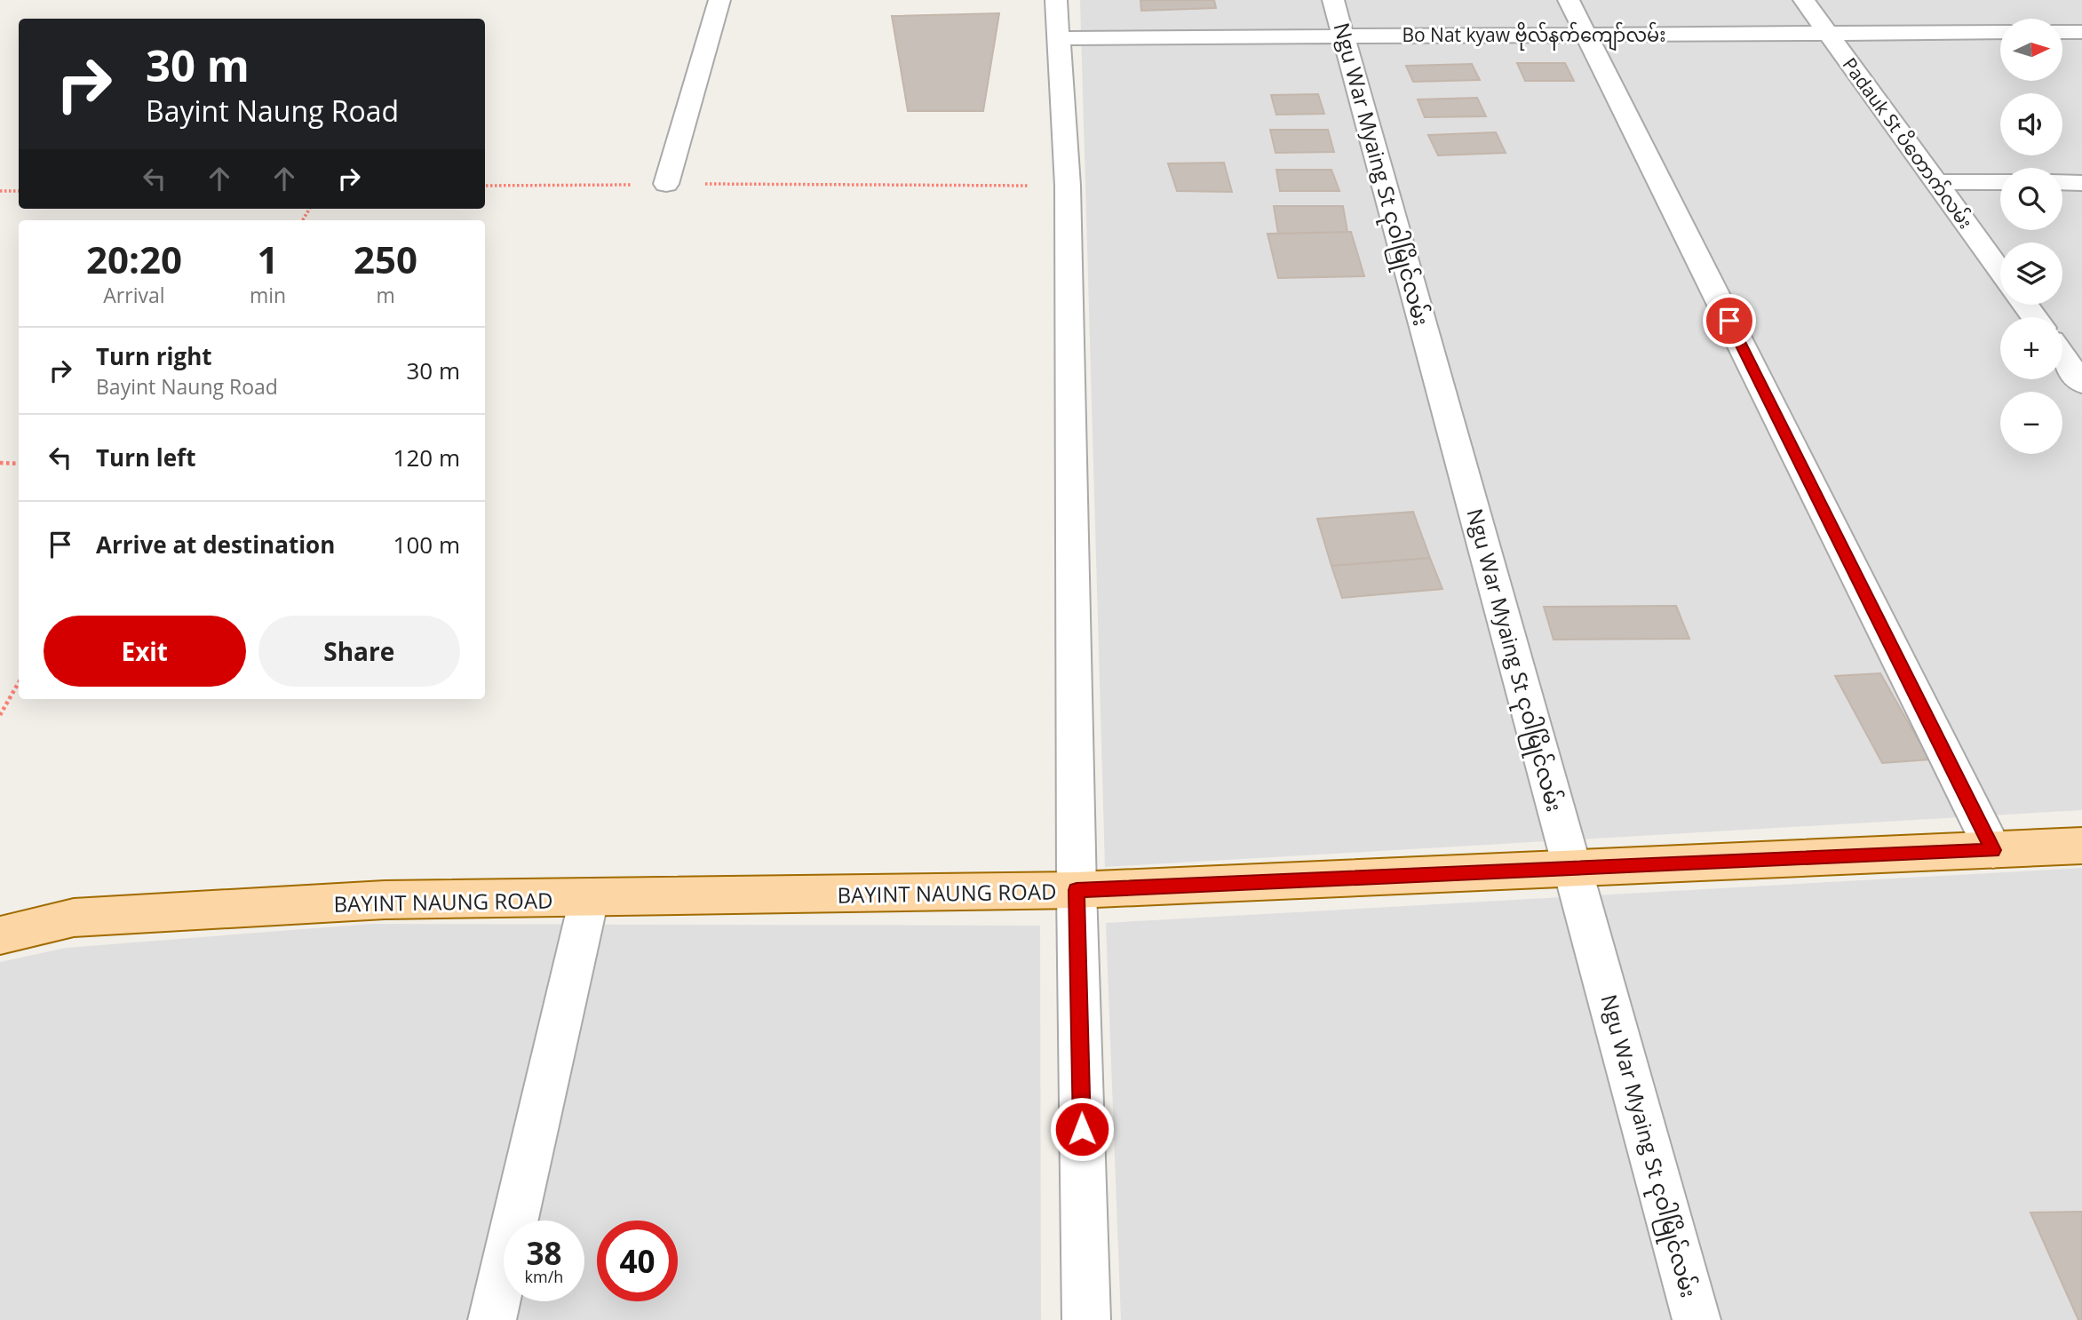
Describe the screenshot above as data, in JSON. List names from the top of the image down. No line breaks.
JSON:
{"streets":{"main road":["BAYINT NAUNG ROAD"],"street":["Bo Nat kyaw ဗိုလ်နက်ကျော်လမ်း","Padauk St ပိတောက်လမ်း","Ngu War Myaing St ငုဝါမြိုင်လမ်း"]},"crossings":[["Bo Nat kyaw ဗိုလ်နက်ကျော်လမ်း","Padauk St ပိတောက်လမ်း"],["Bo Nat kyaw ဗိုလ်နက်ကျော်လမ်း","Ngu War Myaing St ငုဝါမြိုင်လမ်း"],["Ngu War Myaing St ငုဝါမြိုင်လမ်း","BAYINT NAUNG ROAD"]],"north":"right","page":{"map_buttons":["+","−"],"turn":["30 m","Bayint Naung Road"],"eta":["20:20","Arrival","1","min","250","m"],"list":[{"name":"Turn right","note":"Bayint Naung Road","value":"30 m"},{"name":"Turn left","value":"120 m"},{"name":"Arrive at destination","value":"100 m"}],"buttons":["Exit","Share"],"speed":"38 km/h","limit":"40"}}
